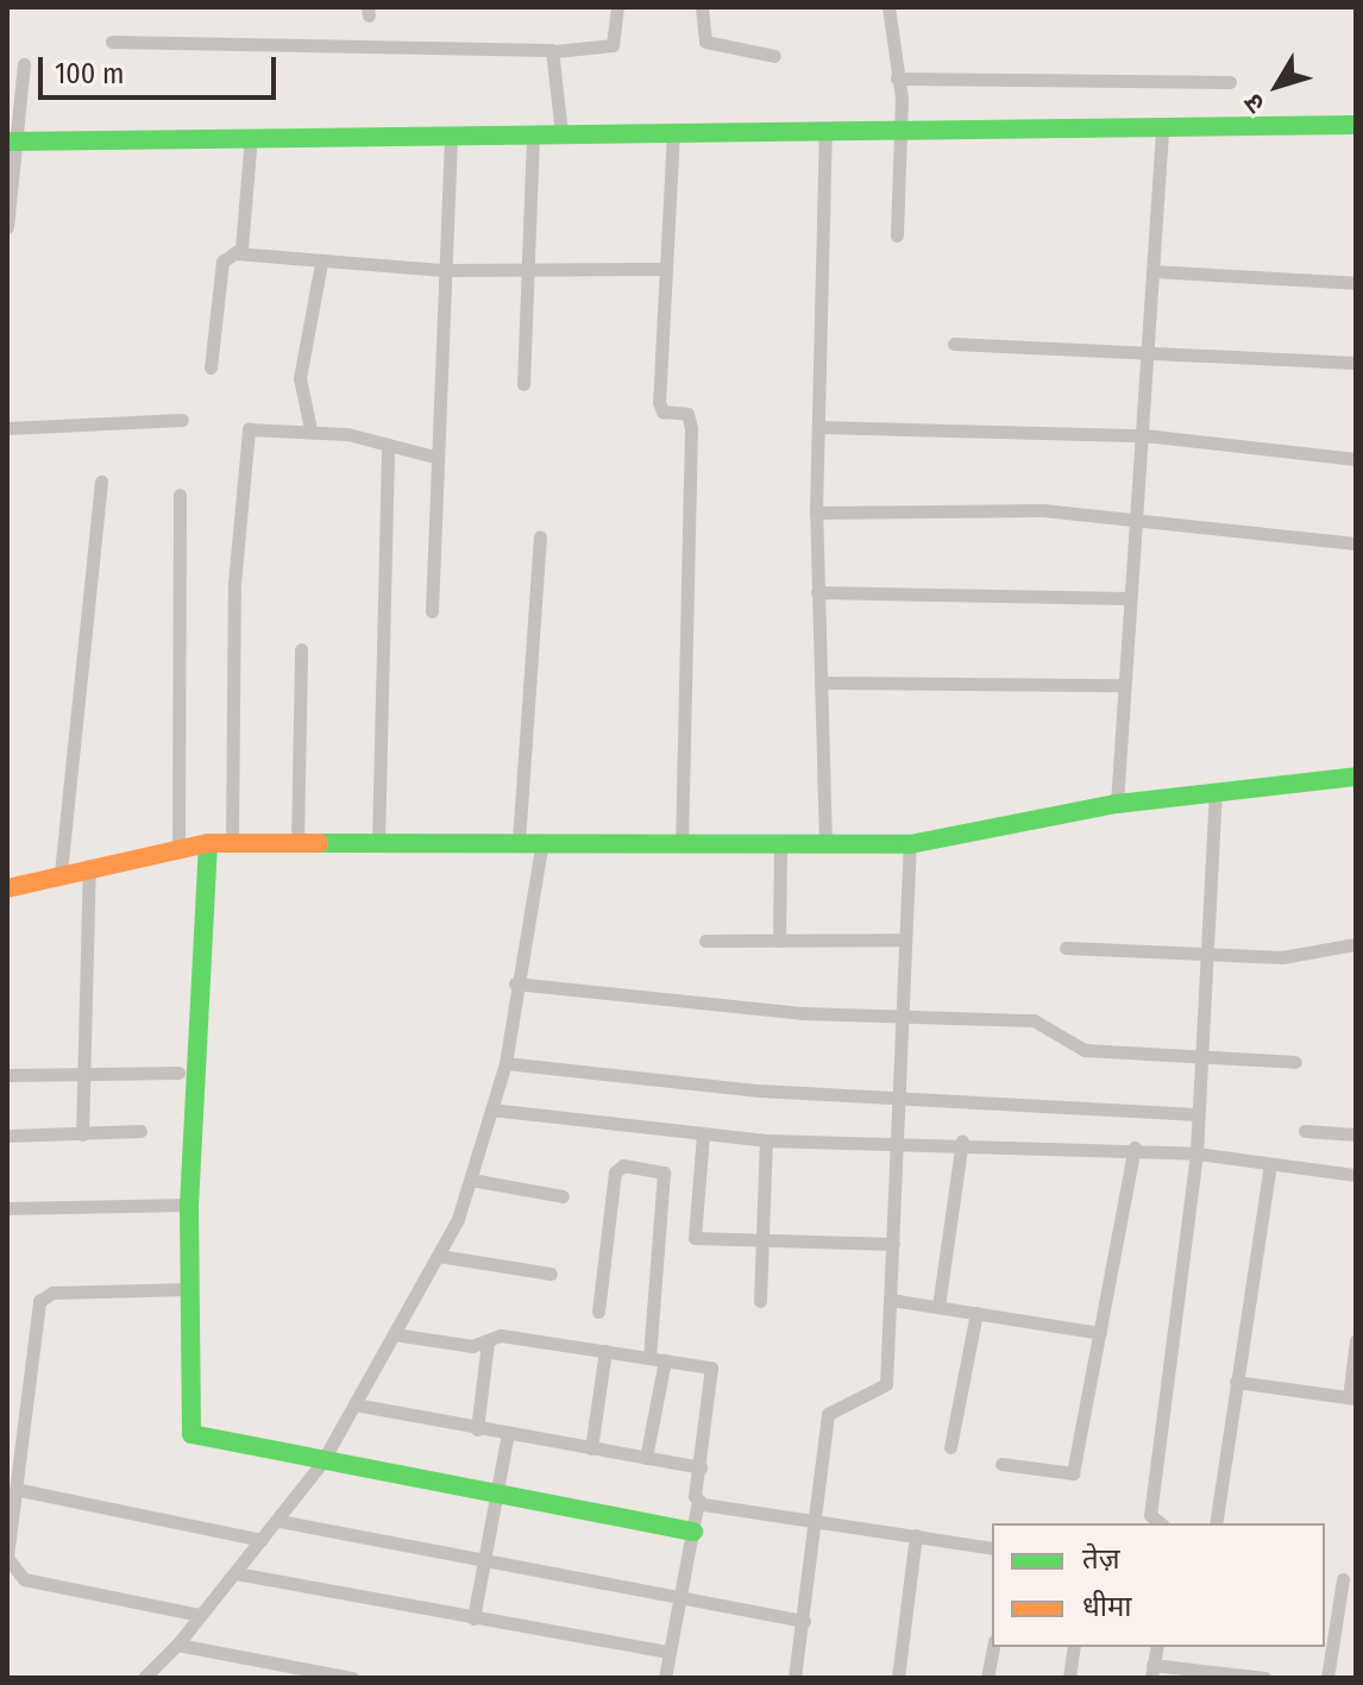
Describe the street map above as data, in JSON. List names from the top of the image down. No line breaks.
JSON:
{"legend":["तेज़","धीमा"],"scale_bar":"100 m","north":"bottom left"}
